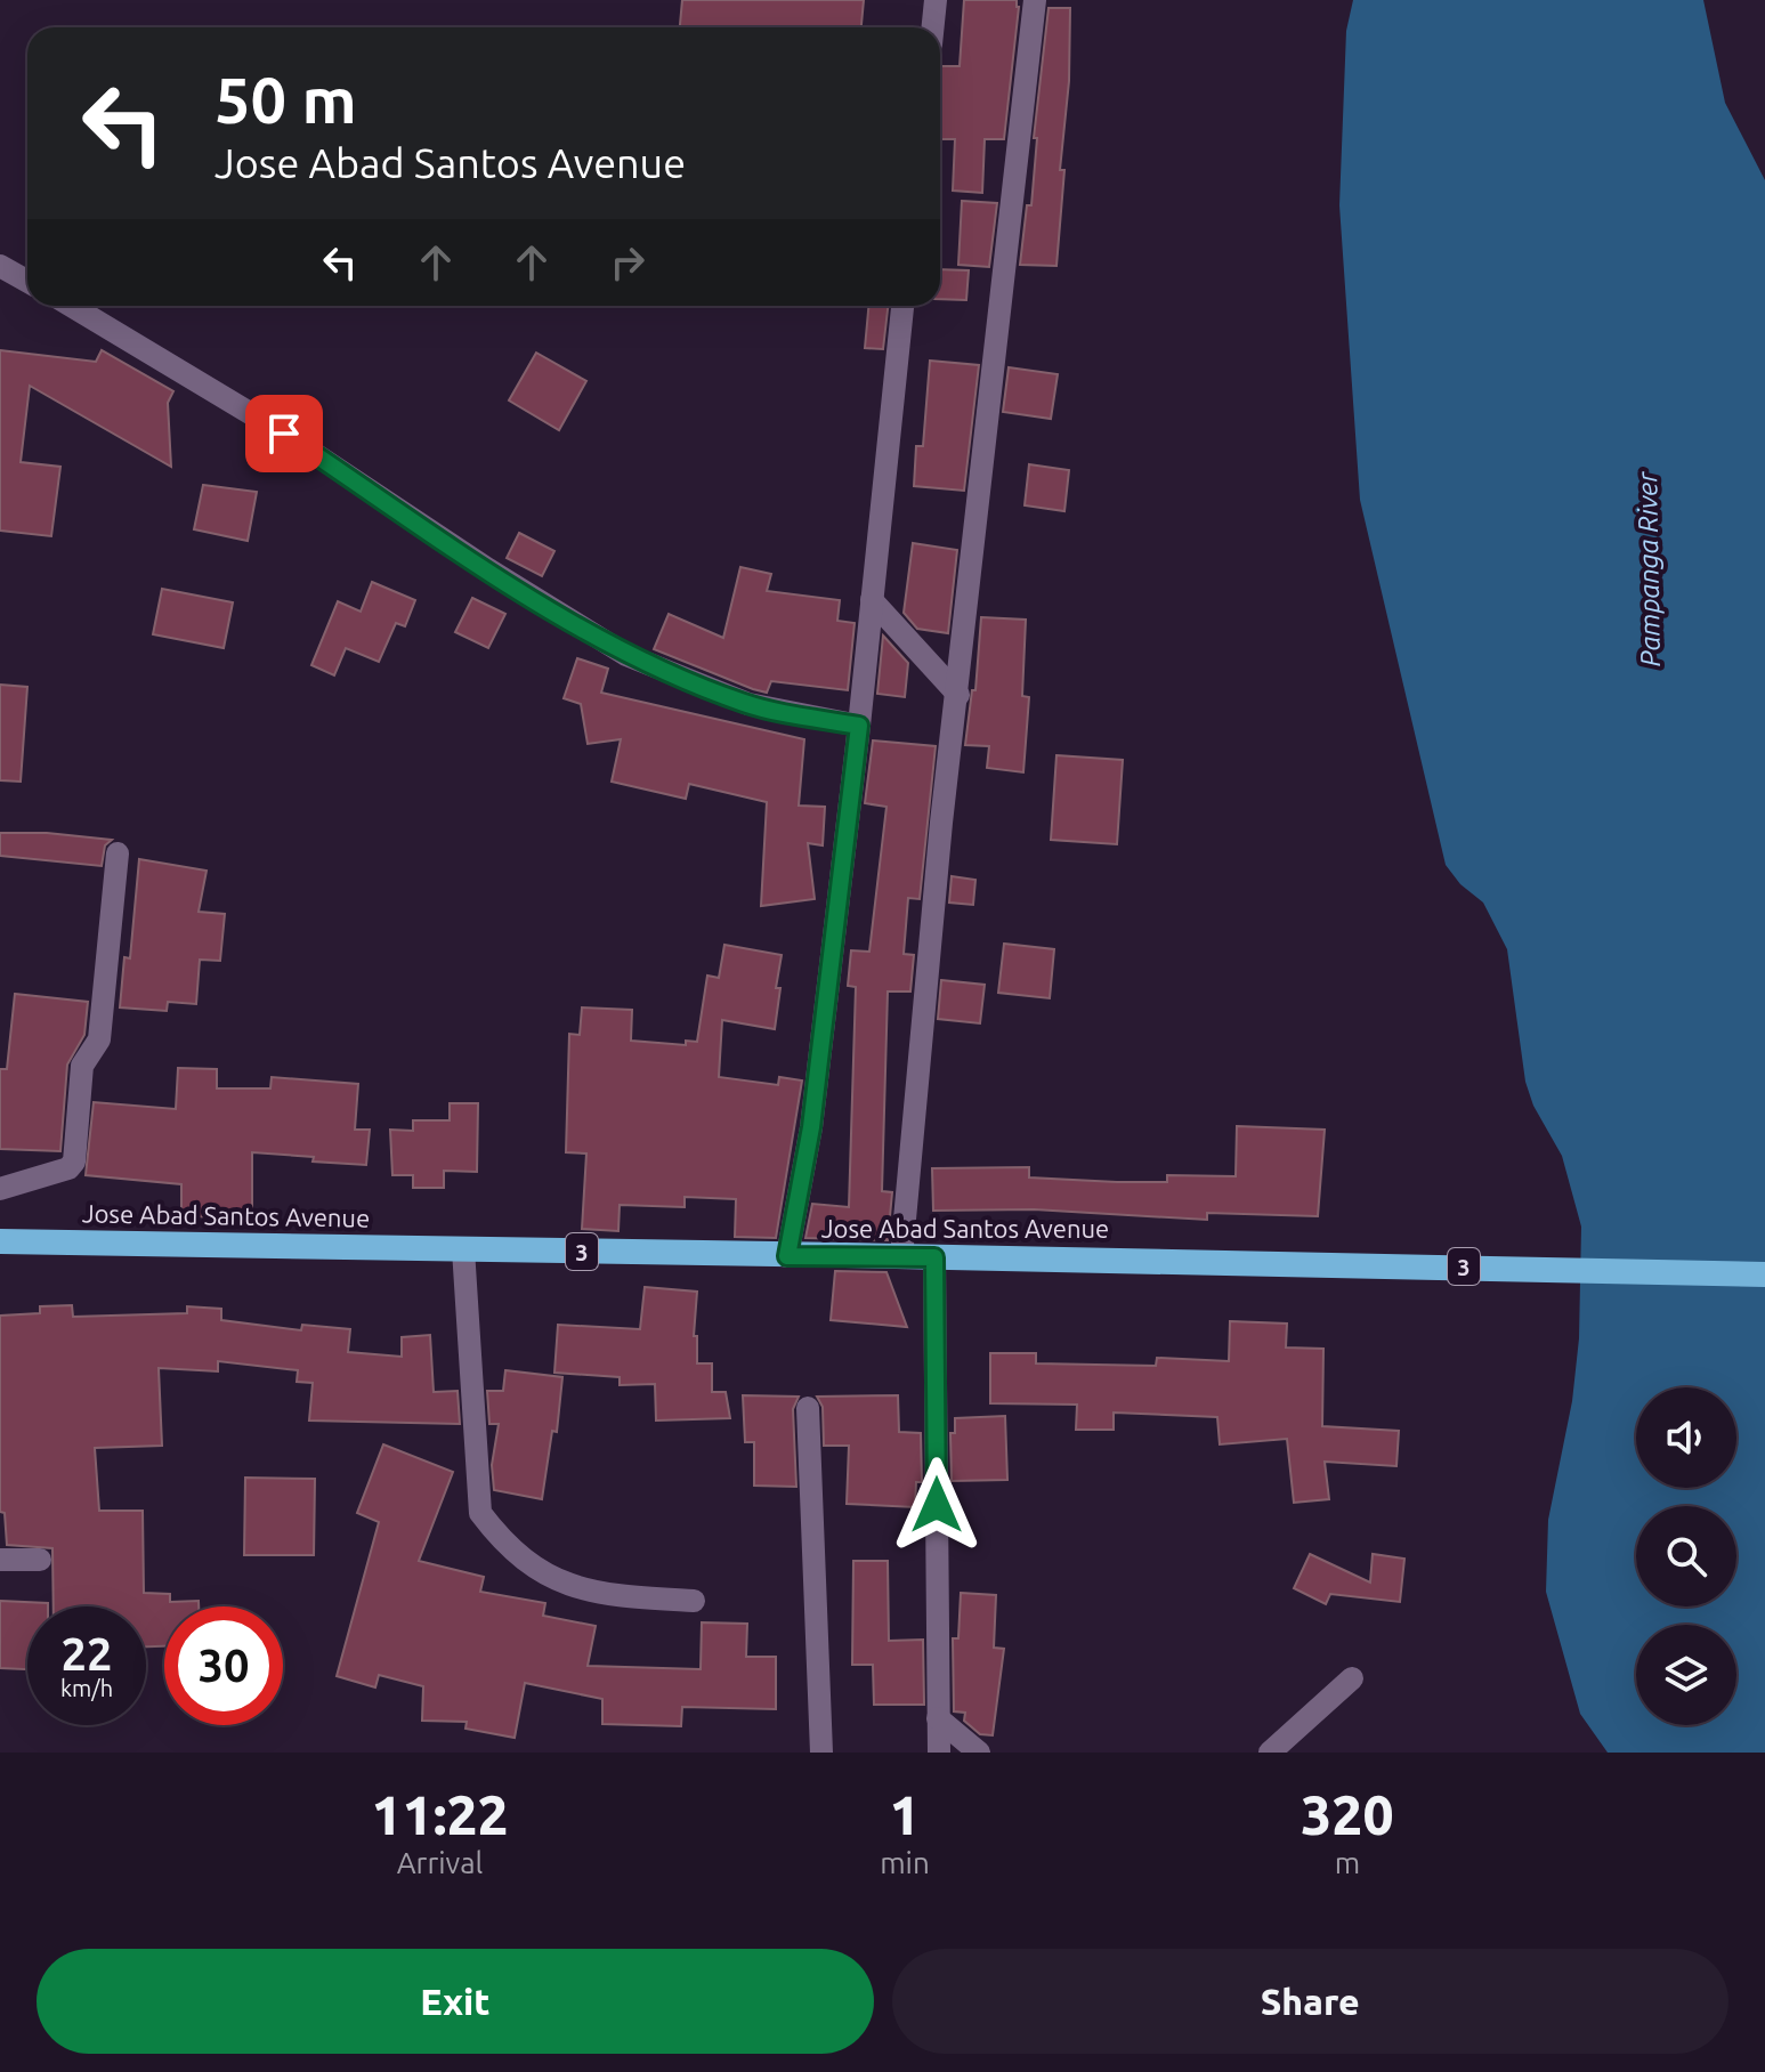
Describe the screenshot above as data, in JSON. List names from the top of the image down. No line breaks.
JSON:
{"streets":{"highway":["Jose Abad Santos Avenue","3"]},"water":["Pampanga River"],"page":{"turn":["50 m","Jose Abad Santos Avenue"],"speed":"22 km/h","limit":"30","eta":["11:22","Arrival","1","min","320","m"],"buttons":["Exit","Share"]}}
